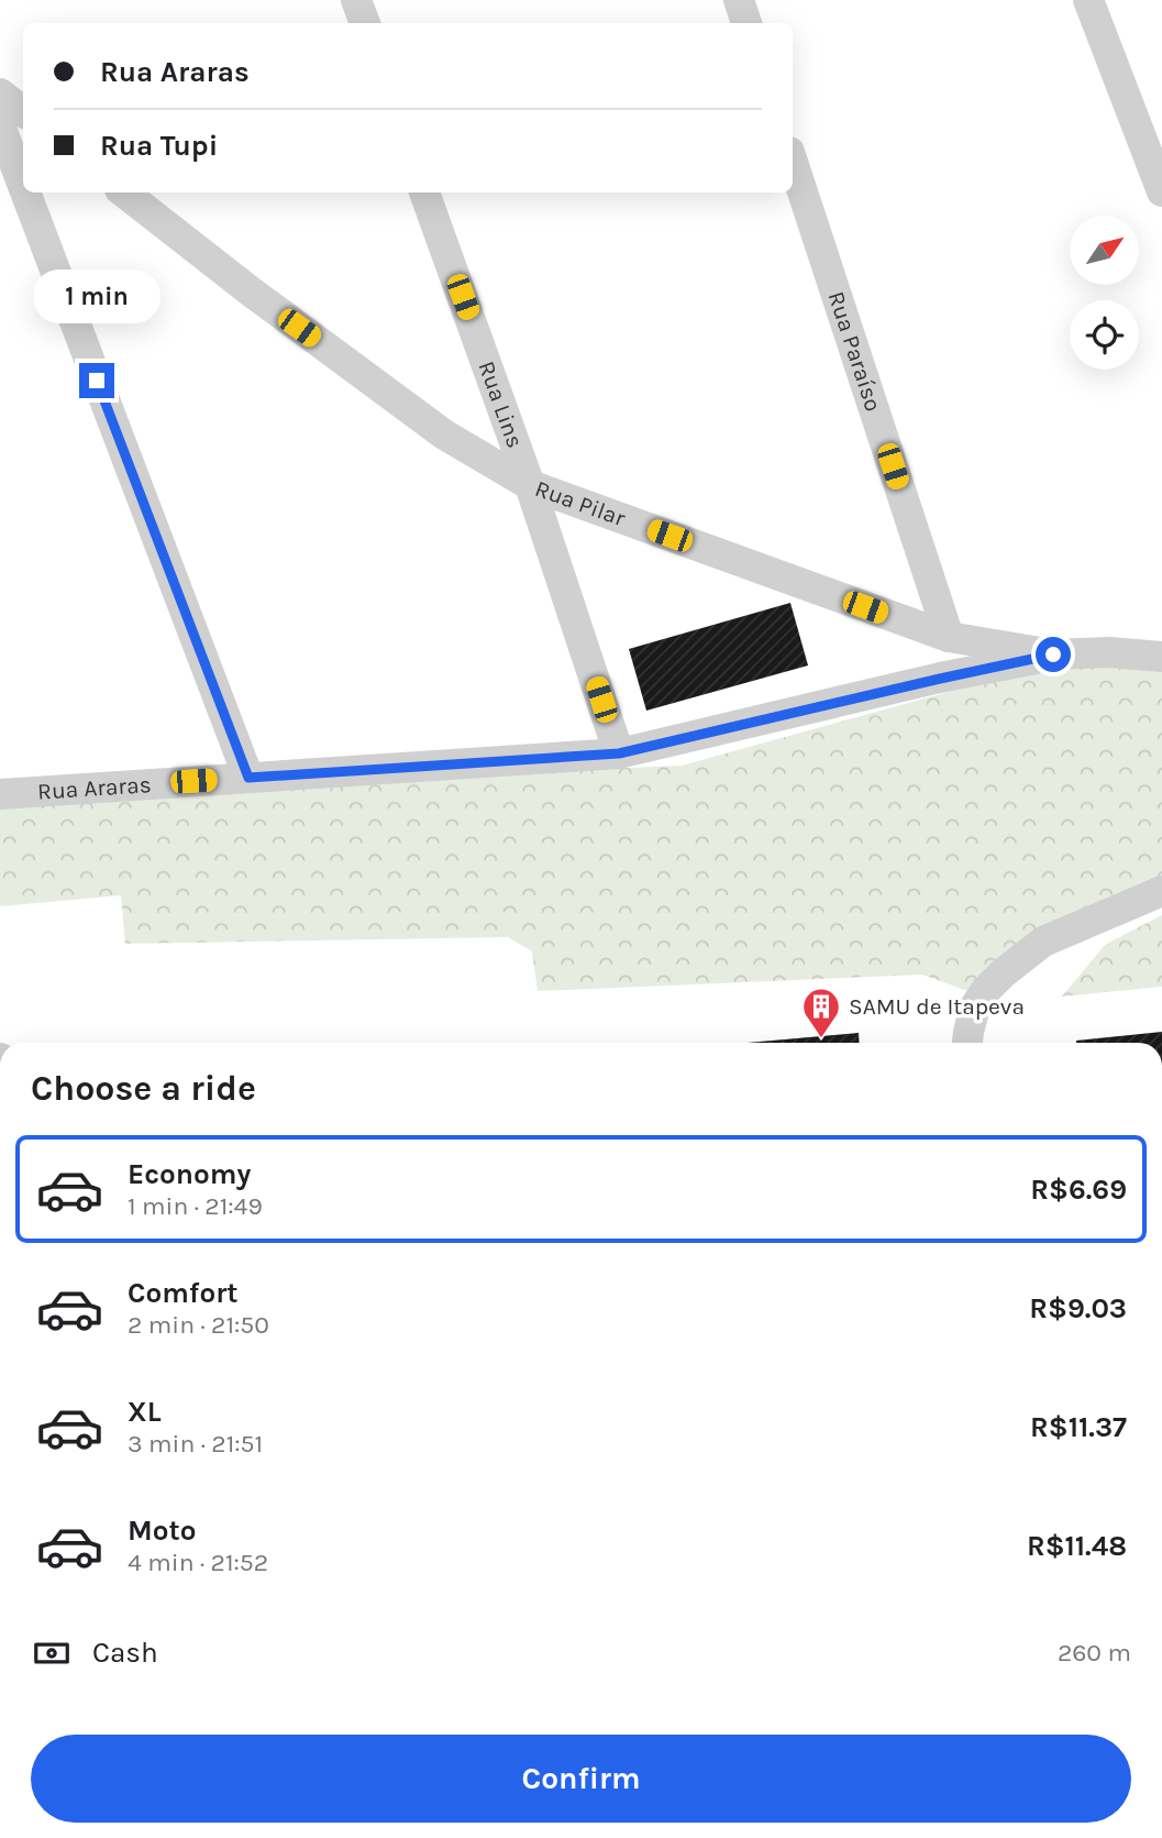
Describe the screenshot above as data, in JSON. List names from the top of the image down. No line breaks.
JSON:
{"streets":{"street":["Rua Paraíso","Rua Lins","Rua Pilar","Rua Araras"]},"crossings":[["Rua Paraíso","Rua Pilar"],["Rua Lins","Rua Pilar"],["Rua Lins","Rua Araras"],["Rua Pilar","Rua Araras"]],"places":{"building":["SAMU de Itapeva"]},"north":"top right","page":{"banner":["Rua Araras","Rua Tupi"],"bubble":"1 min","heading":"Choose a ride","list":[{"name":"Economy","note":"1 min · 21:49","value":"R$6.69"},{"name":"Comfort","note":"2 min · 21:50","value":"R$9.03"},{"name":"XL","note":"3 min · 21:51","value":"R$11.37"},{"name":"Moto","note":"4 min · 21:52","value":"R$11.48"}],"pay":["Cash","260 m"],"buttons":"Confirm"}}
